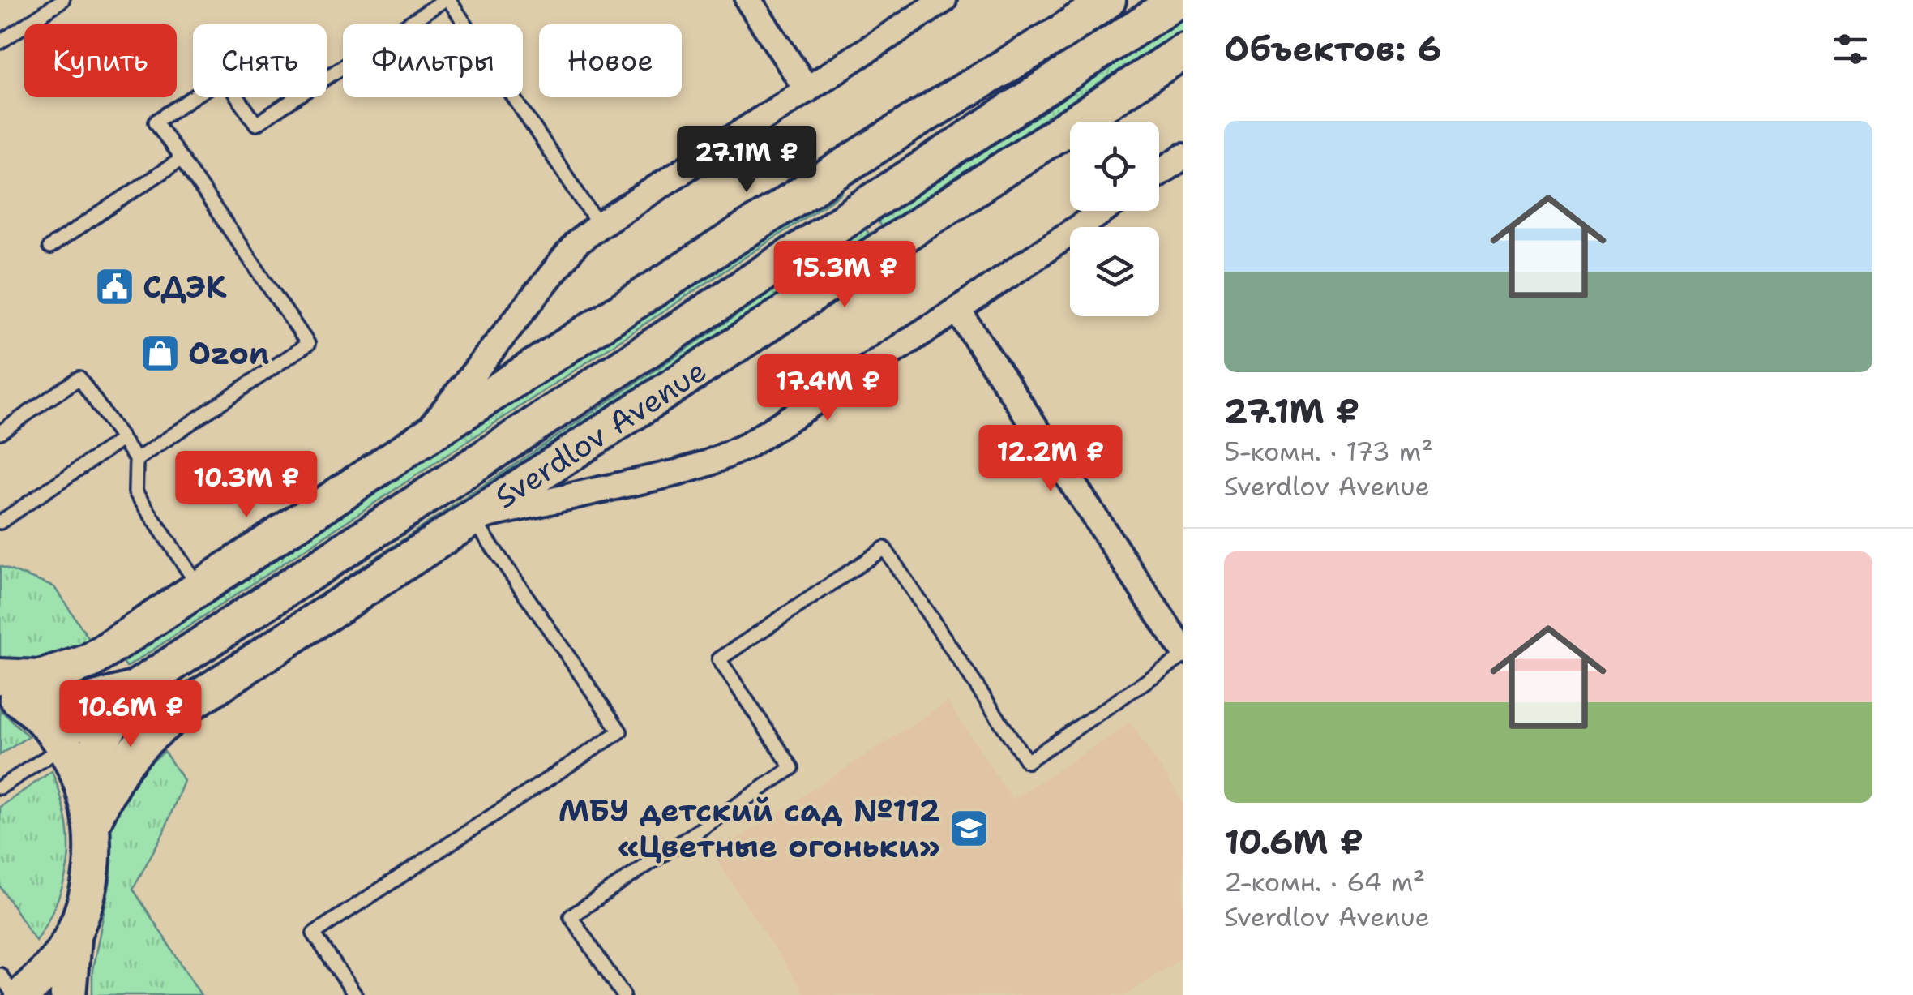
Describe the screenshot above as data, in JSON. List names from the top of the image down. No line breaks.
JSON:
{"streets":{"main road":["Sverdlov Avenue"]},"places":{"public building":["СДЭК"],"shop":["Ozon"],"school or university":["МБУ детский сад №112 «Цветные огоньки»"]},"page":{"heading":"Объектов: 6","chip":["Купить","Снять","Фильтры","Новое"],"list":[{"name":"27.1M ₽","note":"5-комн. · 173 m² · Sverdlov Avenue"},{"name":"10.6M ₽","note":"2-комн. · 64 m² · Sverdlov Avenue"}],"price":["27.1M ₽","15.3M ₽","17.4M ₽","12.2M ₽","10.3M ₽","10.6M ₽"]}}
